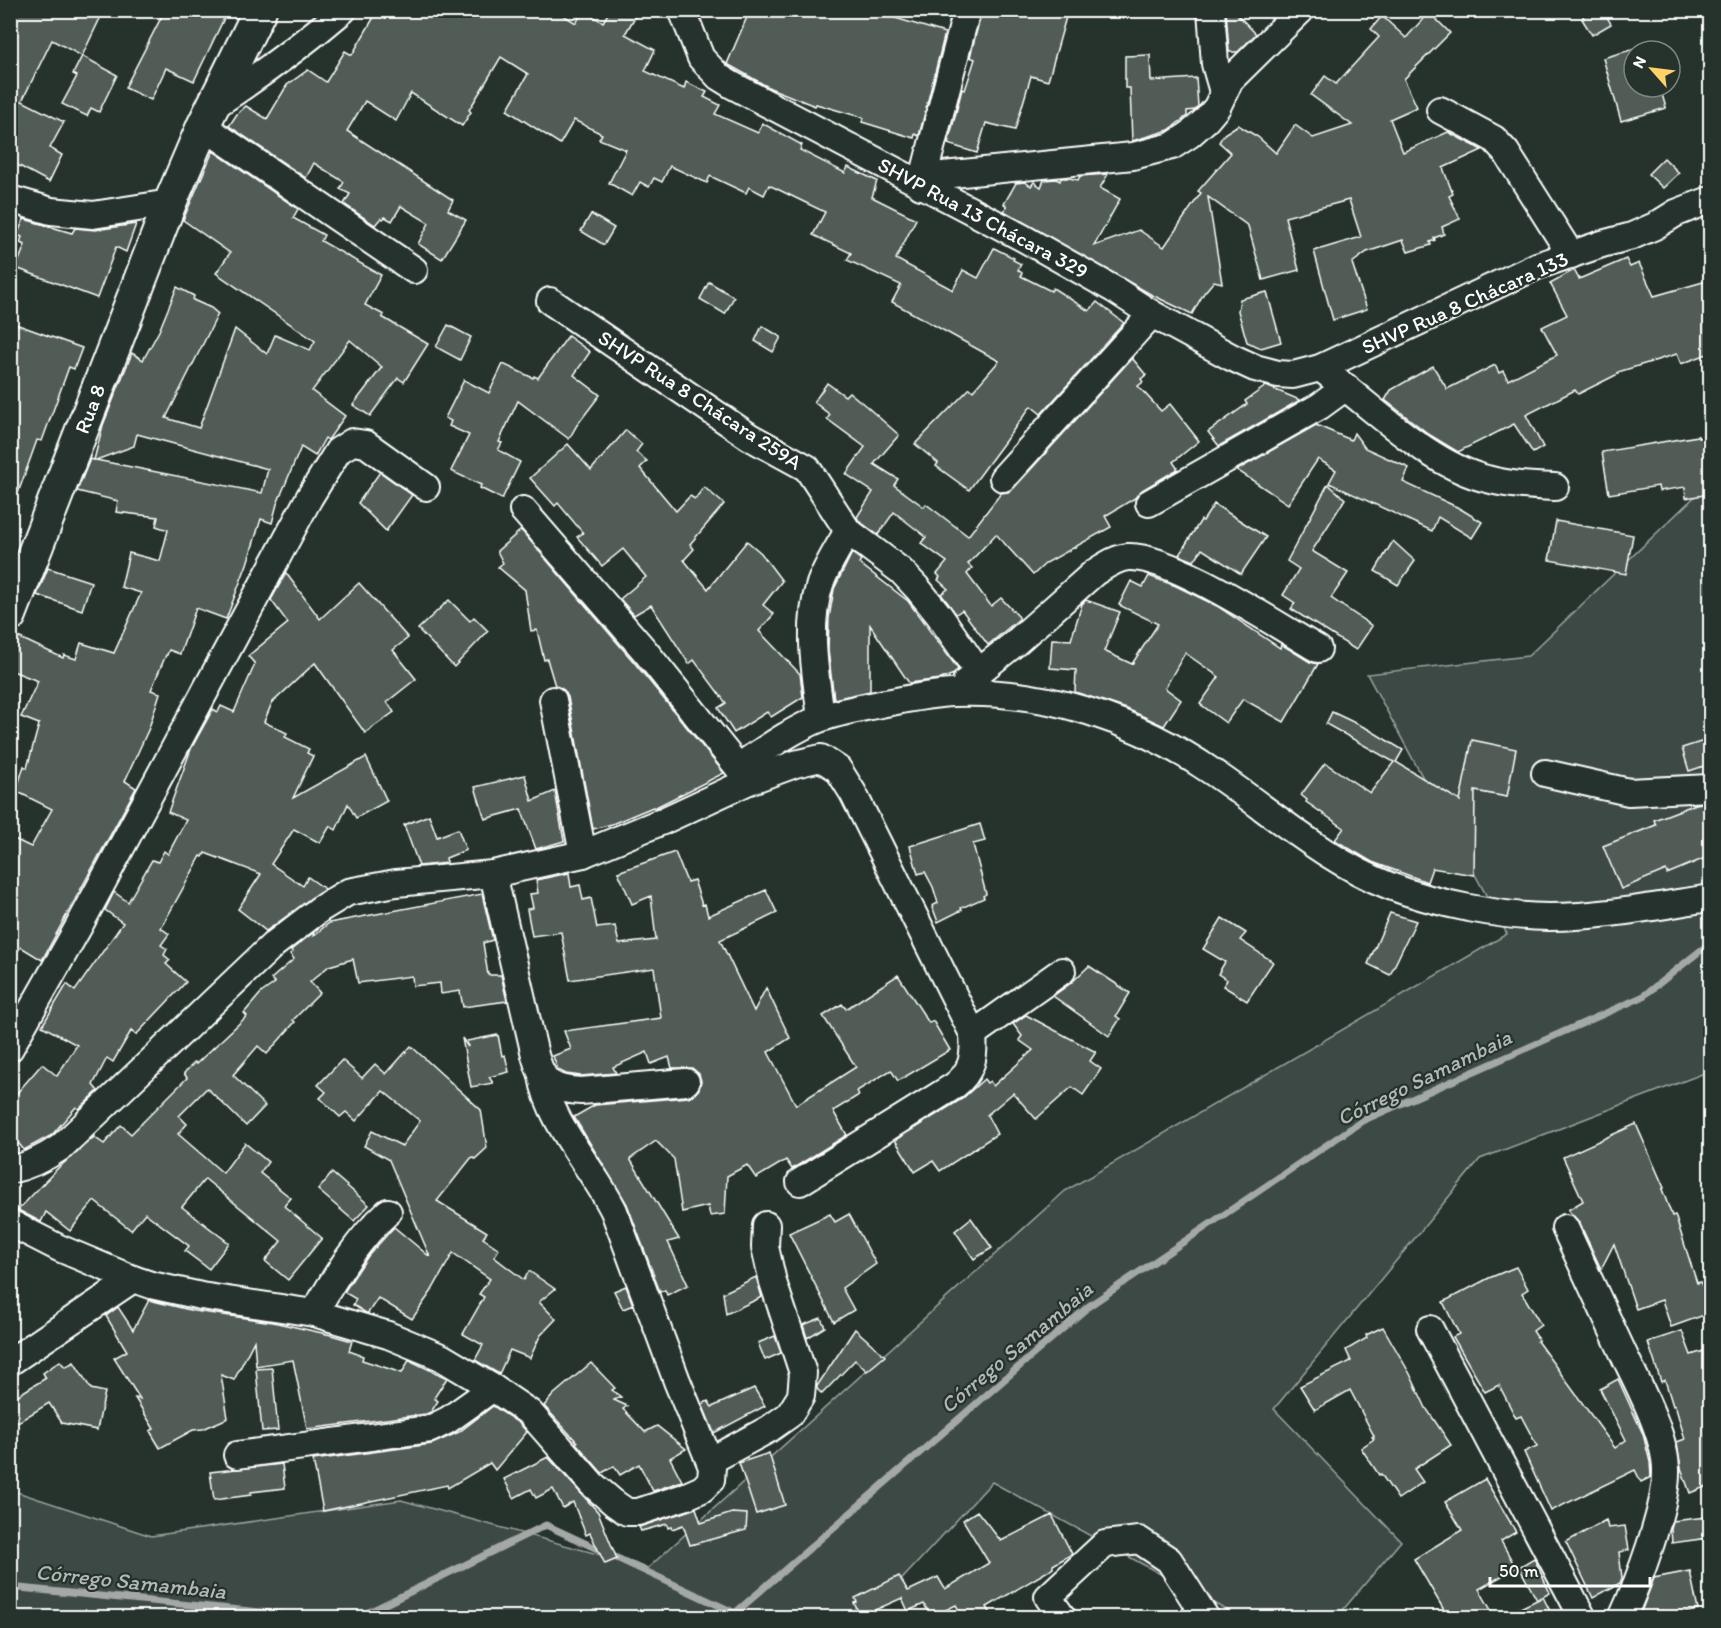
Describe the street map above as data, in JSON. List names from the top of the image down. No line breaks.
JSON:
{"streets":{"street":["SHVP Rua 13 Chácara 329","SHVP Rua 8 Chácara 133","SHVP Rua 8 Chácara 259A","Rua 8"]},"crossings":[["SHVP Rua 13 Chácara 329","SHVP Rua 8 Chácara 133"]],"water":["Córrego Samambaia"],"scale_bar":"50 m","north":"top left"}
